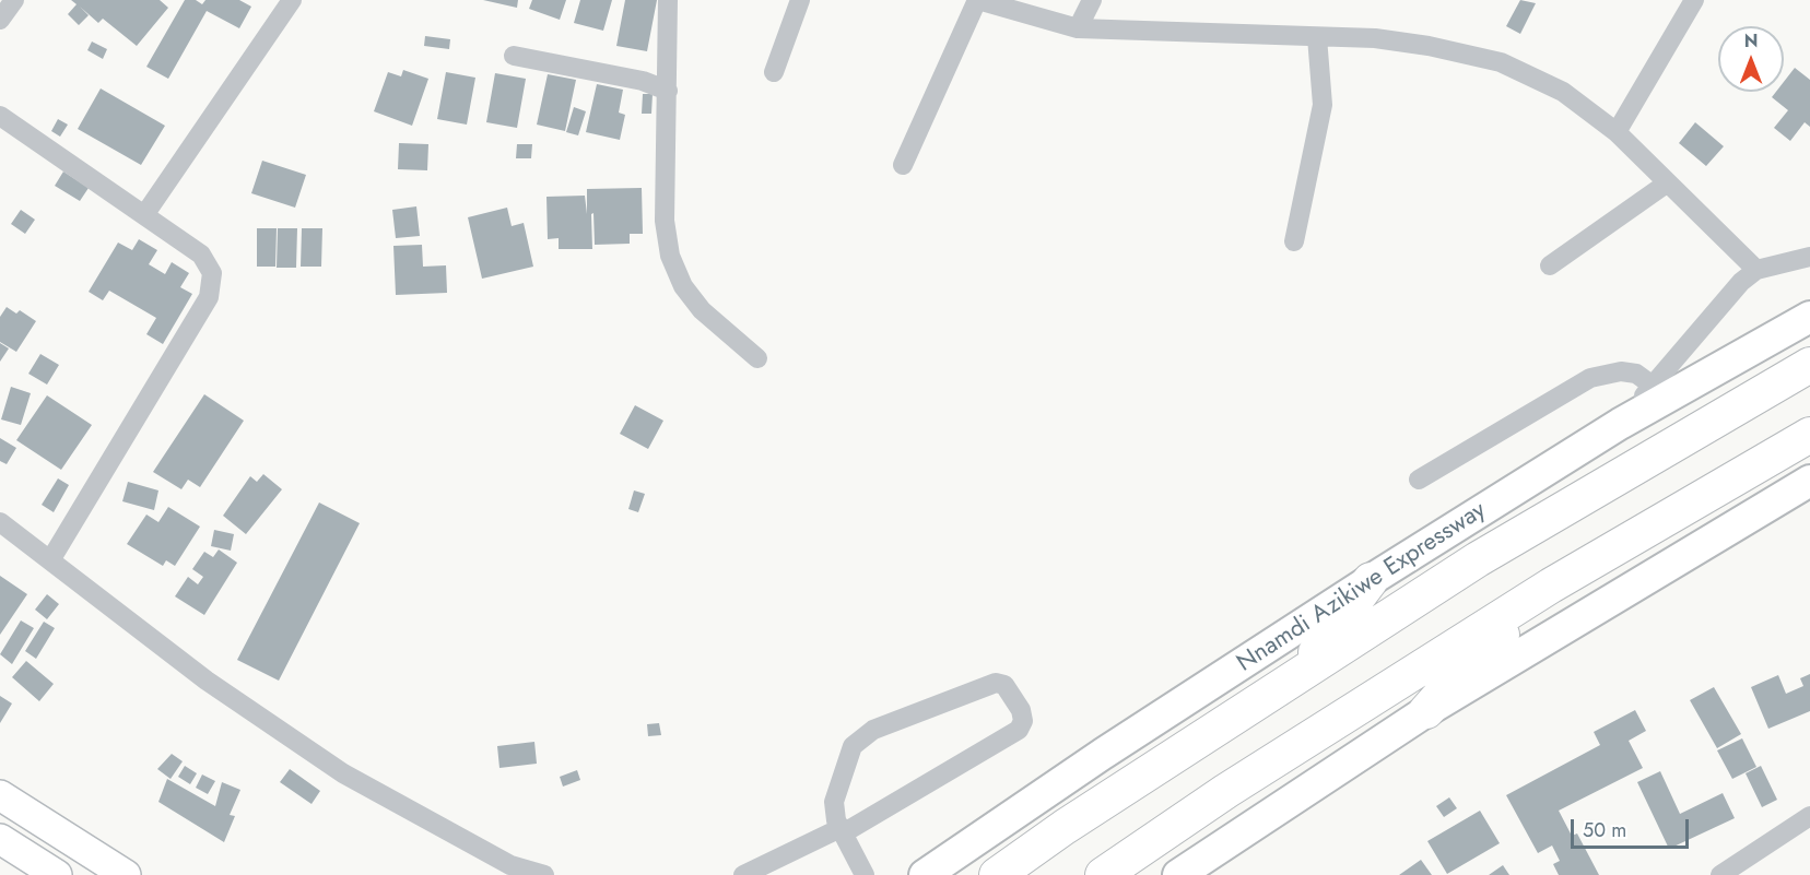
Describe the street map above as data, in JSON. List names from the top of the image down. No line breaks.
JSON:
{"streets":{"highway":["Nnamdi Azikiwe Expressway"]},"scale_bar":"50 m","north":"top"}
